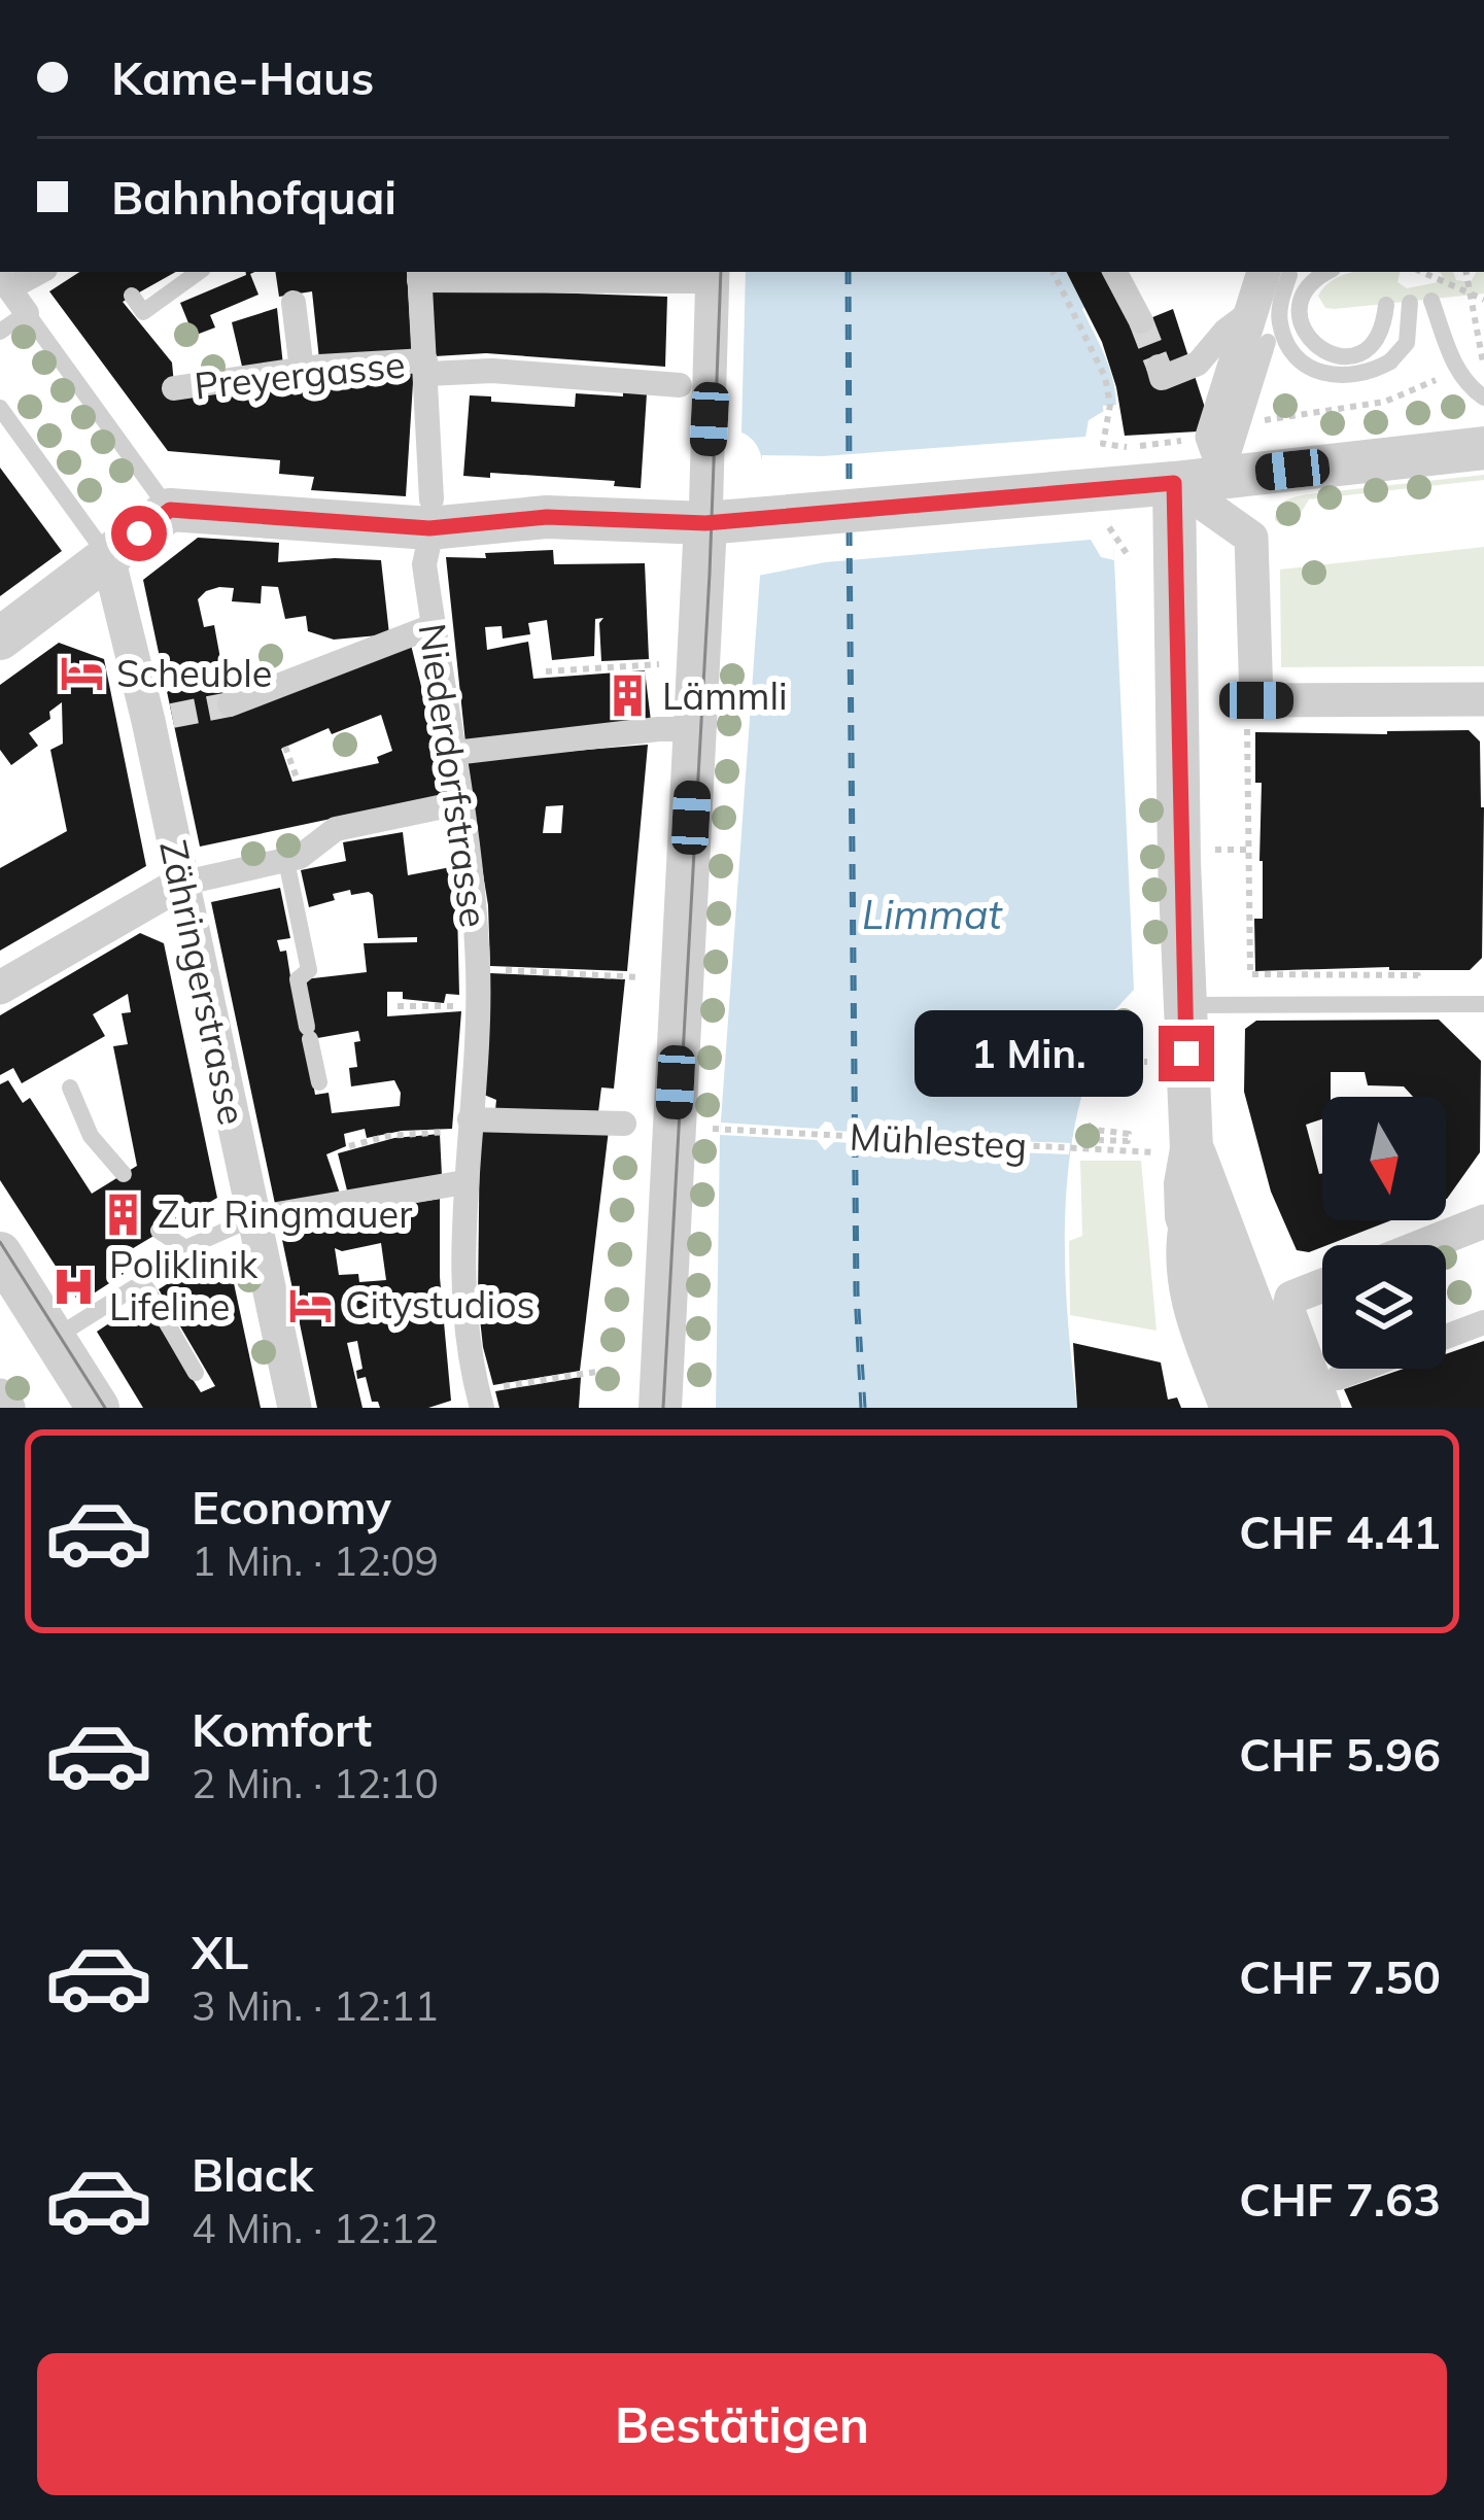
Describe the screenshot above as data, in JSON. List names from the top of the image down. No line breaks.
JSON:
{"streets":{"street":["Preyergasse","Niederdorfstrasse","Zähringerstrasse"],"path":["Mühlesteg"]},"water":["Limmat"],"places":{"hotel":["Scheuble","Citystudios"],"building":["Lämmli","Zur Ringmauer"],"hospital":["Poliklinik Lifeline"]},"north":"bottom","page":{"banner":["Kame-Haus","Bahnhofquai"],"bubble":"1 Min.","list":[{"name":"Economy","note":"1 Min. · 12:09","value":"CHF 4.41"},{"name":"Komfort","note":"2 Min. · 12:10","value":"CHF 5.96"},{"name":"XL","note":"3 Min. · 12:11","value":"CHF 7.50"},{"name":"Black","note":"4 Min. · 12:12","value":"CHF 7.63"}],"buttons":"Bestätigen"}}
